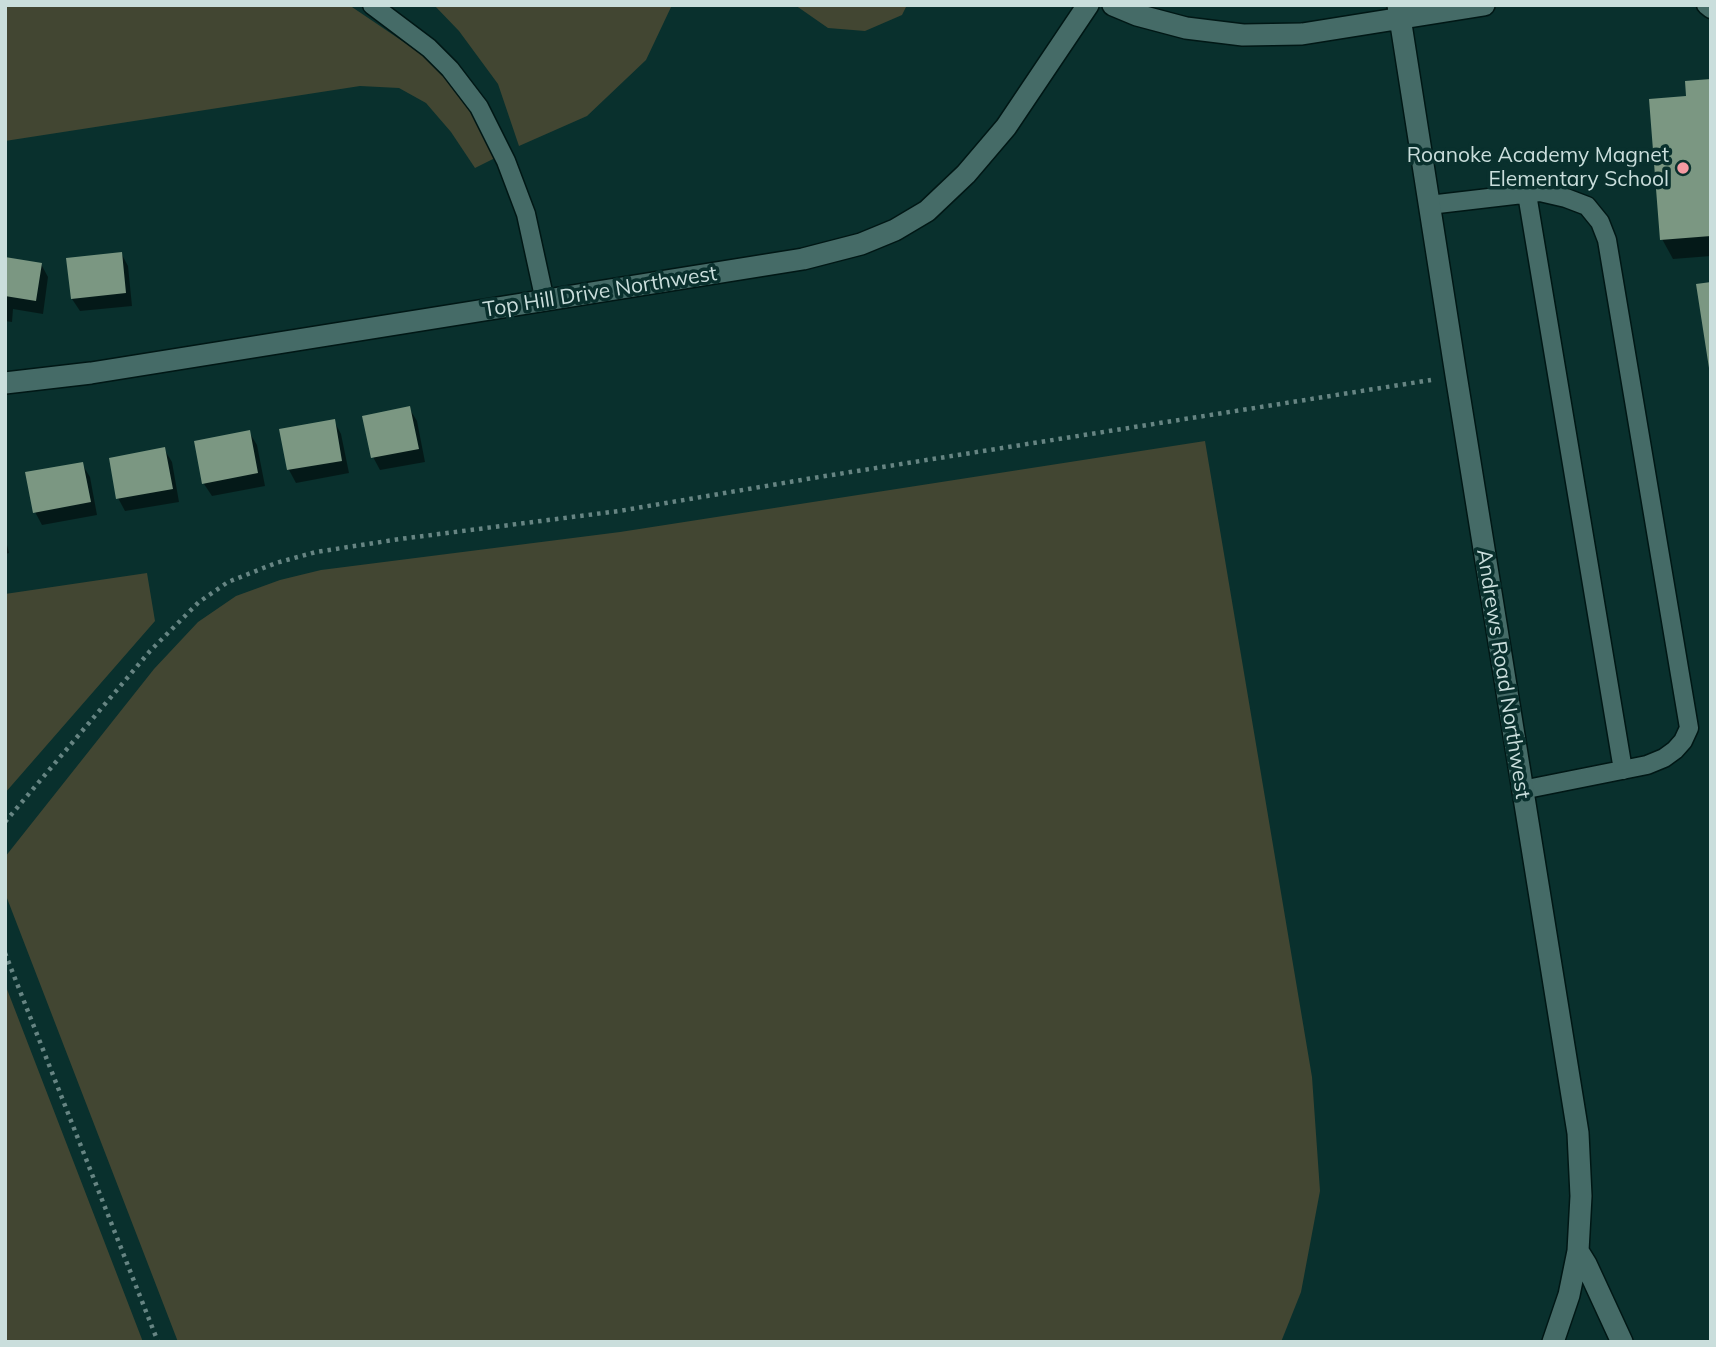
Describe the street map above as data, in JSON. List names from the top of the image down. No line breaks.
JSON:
{"streets":{"street":["Top Hill Drive Northwest","Andrews Road Northwest"]},"places":["Roanoke Academy Magnet Elementary School"]}
